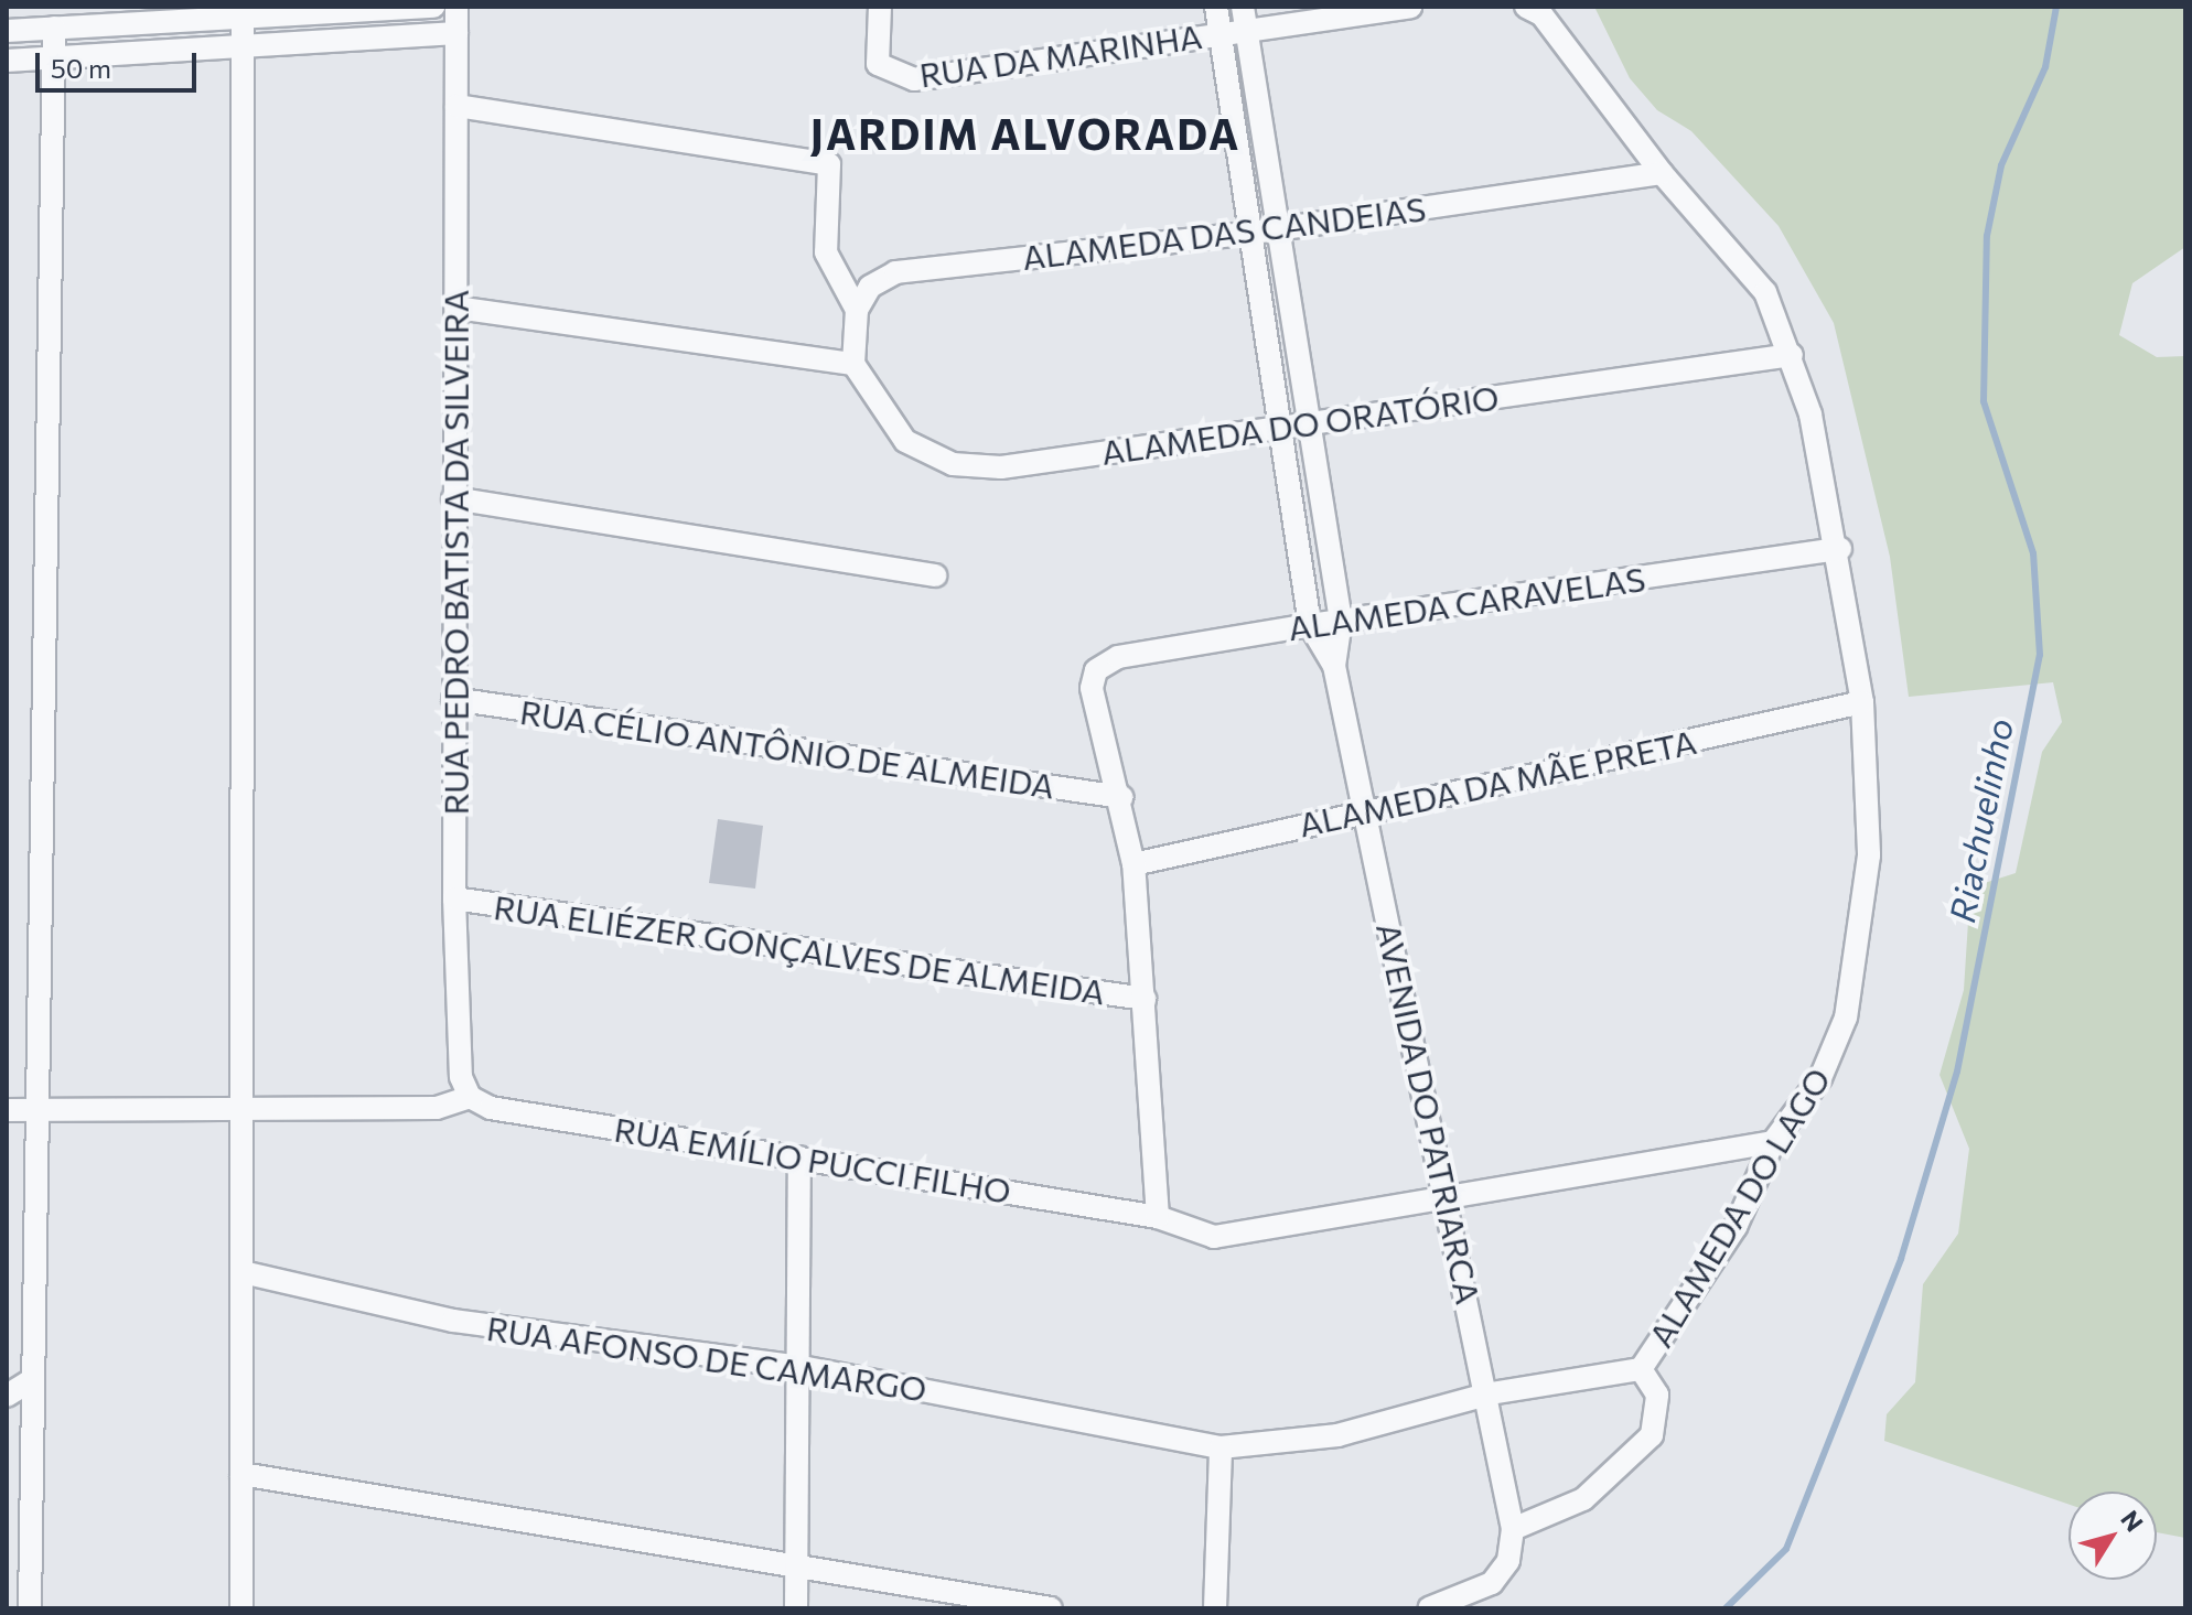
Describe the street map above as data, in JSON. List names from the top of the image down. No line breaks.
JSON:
{"streets":{"street":["RUA DA MARINHA","ALAMEDA DAS CANDEIAS","ALAMEDA DO ORATÓRIO","RUA PEDRO BATISTA DA SILVEIRA","ALAMEDA CARAVELAS","RUA CÉLIO ANTÔNIO DE ALMEIDA","ALAMEDA DA MÃE PRETA","RUA ELIÉZER GONÇALVES DE ALMEIDA","AVENIDA DO PATRIARCA","RUA EMÍLIO PUCCI FILHO","ALAMEDA DO LAGO","RUA AFONSO DE CAMARGO"]},"crossings":[["RUA DA MARINHA","AVENIDA DO PATRIARCA"],["ALAMEDA DAS CANDEIAS","AVENIDA DO PATRIARCA"],["ALAMEDA DAS CANDEIAS","ALAMEDA DO LAGO"],["ALAMEDA DO ORATÓRIO","AVENIDA DO PATRIARCA"],["ALAMEDA DO ORATÓRIO","ALAMEDA DO LAGO"],["RUA PEDRO BATISTA DA SILVEIRA","RUA CÉLIO ANTÔNIO DE ALMEIDA"],["RUA PEDRO BATISTA DA SILVEIRA","RUA ELIÉZER GONÇALVES DE ALMEIDA"],["RUA PEDRO BATISTA DA SILVEIRA","RUA EMÍLIO PUCCI FILHO"],["ALAMEDA CARAVELAS","RUA CÉLIO ANTÔNIO DE ALMEIDA"],["ALAMEDA CARAVELAS","AVENIDA DO PATRIARCA"],["ALAMEDA CARAVELAS","ALAMEDA DO LAGO"],["ALAMEDA DA MÃE PRETA","AVENIDA DO PATRIARCA"],["ALAMEDA DA MÃE PRETA","ALAMEDA DO LAGO"],["AVENIDA DO PATRIARCA","RUA EMÍLIO PUCCI FILHO"],["AVENIDA DO PATRIARCA","ALAMEDA DO LAGO"],["RUA EMÍLIO PUCCI FILHO","ALAMEDA DO LAGO"]],"districts":["JARDIM ALVORADA"],"water":["Riachuelinho"],"scale_bar":"50 m","north":"top right"}
